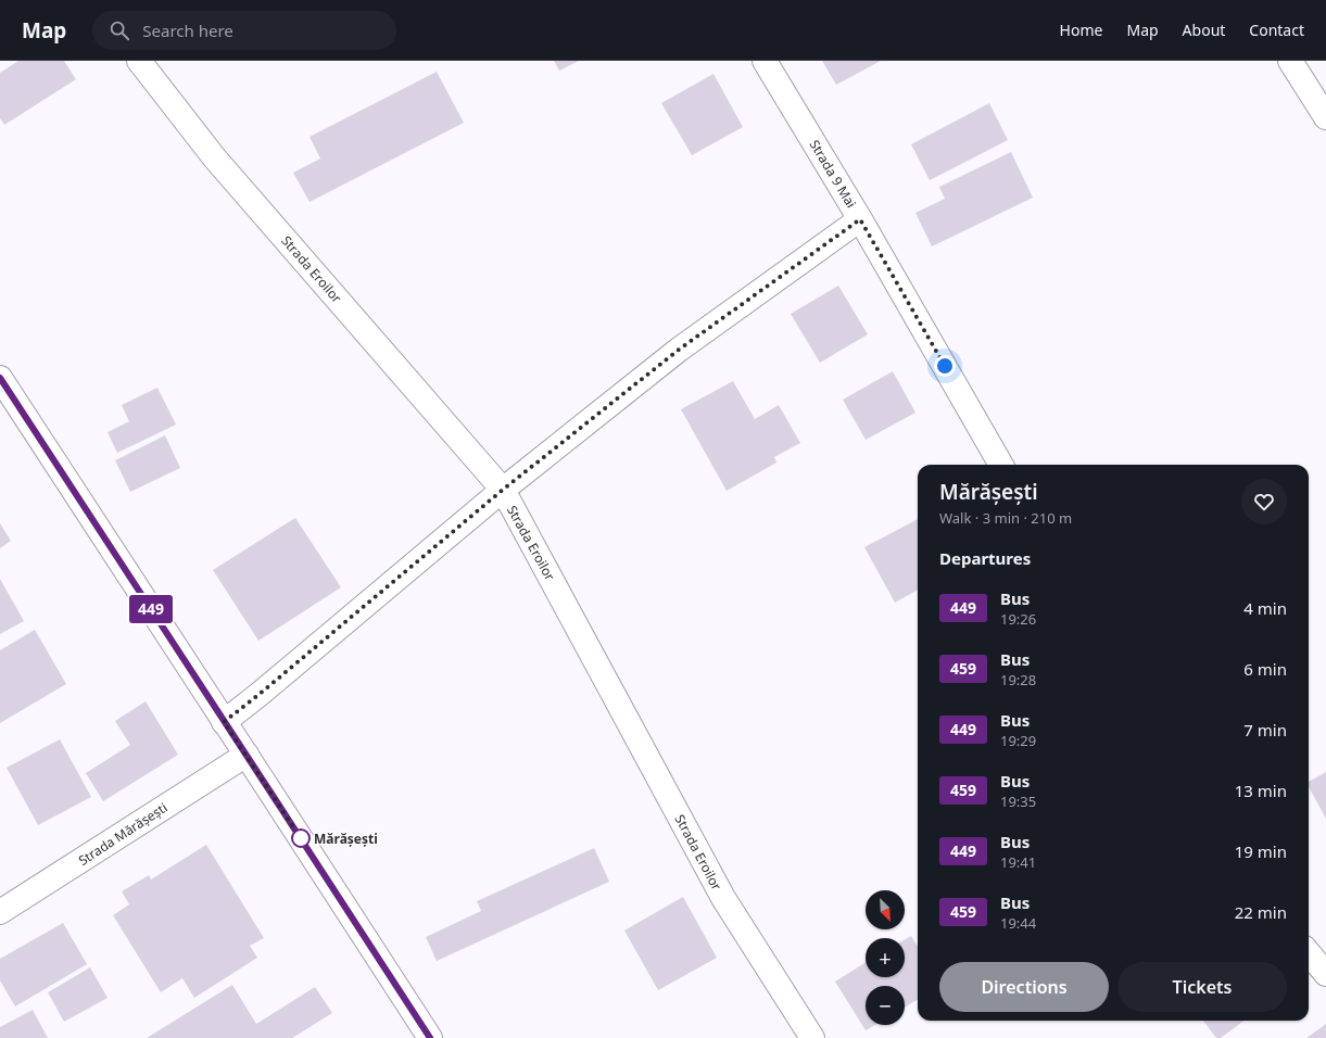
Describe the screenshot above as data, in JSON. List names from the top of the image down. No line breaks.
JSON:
{"streets":{"street":["Strada 9 Mai","Strada Eroilor","Strada Mărășești"]},"places":["Mărășești"],"lines":["bus line 449"],"north":"bottom right","page":{"header":"Map","search":"Search here","nav":["Home","Map","About","Contact"],"on_map":"449","heading":[["Mărășești","Walk · 3 min · 210 m"],"Departures"],"list":[{"mark":"449","name":"Bus","note":"19:26","value":"4 min"},{"mark":"459","name":"Bus","note":"19:28","value":"6 min"},{"mark":"449","name":"Bus","note":"19:29","value":"7 min"},{"mark":"459","name":"Bus","note":"19:35","value":"13 min"},{"mark":"449","name":"Bus","note":"19:41","value":"19 min"},{"mark":"459","name":"Bus","note":"19:44","value":"22 min"}],"map_buttons":["+","−"],"buttons":["Directions","Tickets"]}}
